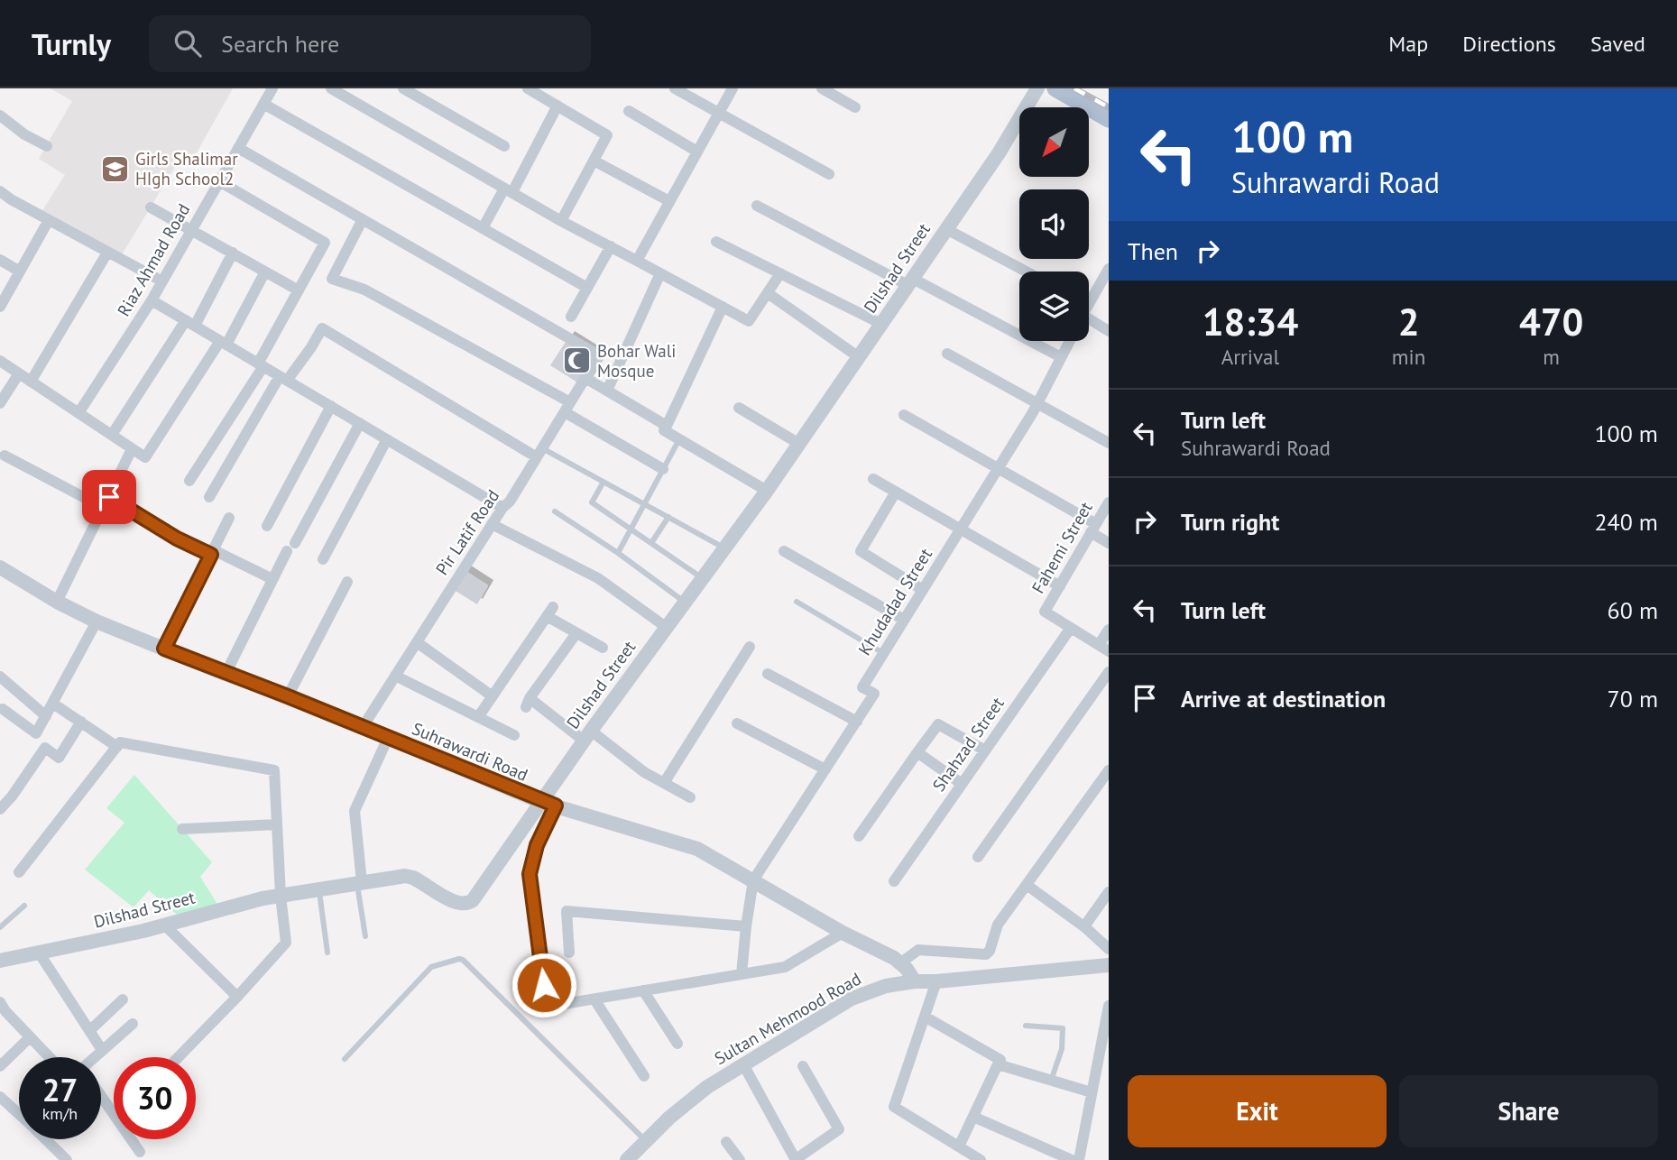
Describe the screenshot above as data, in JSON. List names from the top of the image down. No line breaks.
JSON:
{"streets":{"street":["Riaz Ahmad Road","Dilshad Street","Pir Latif Road","Fahemi Street","Khudadad Street","Shahzad Street","Suhrawardi Road","Sultan Mehmood Road"]},"crossings":[["Dilshad Street","Suhrawardi Road"],["Pir Latif Road","Suhrawardi Road"],["Fahemi Street","Shahzad Street"],["Khudadad Street","Suhrawardi Road"],["Suhrawardi Road","Sultan Mehmood Road"]],"places":{"school or university":["Girls Shalimar HIgh School2"],"mosque":["Bohar Wali Mosque"]},"north":"bottom left","page":{"header":"Turnly","search":"Search here","nav":["Map","Directions","Saved"],"turn":["100 m","Suhrawardi Road"],"then":"Then","eta":["18:34","Arrival","2","min","470","m"],"list":[{"name":"Turn left","note":"Suhrawardi Road","value":"100 m"},{"name":"Turn right","value":"240 m"},{"name":"Turn left","value":"60 m"},{"name":"Arrive at destination","value":"70 m"}],"speed":"27 km/h","limit":"30","buttons":["Exit","Share"]}}
